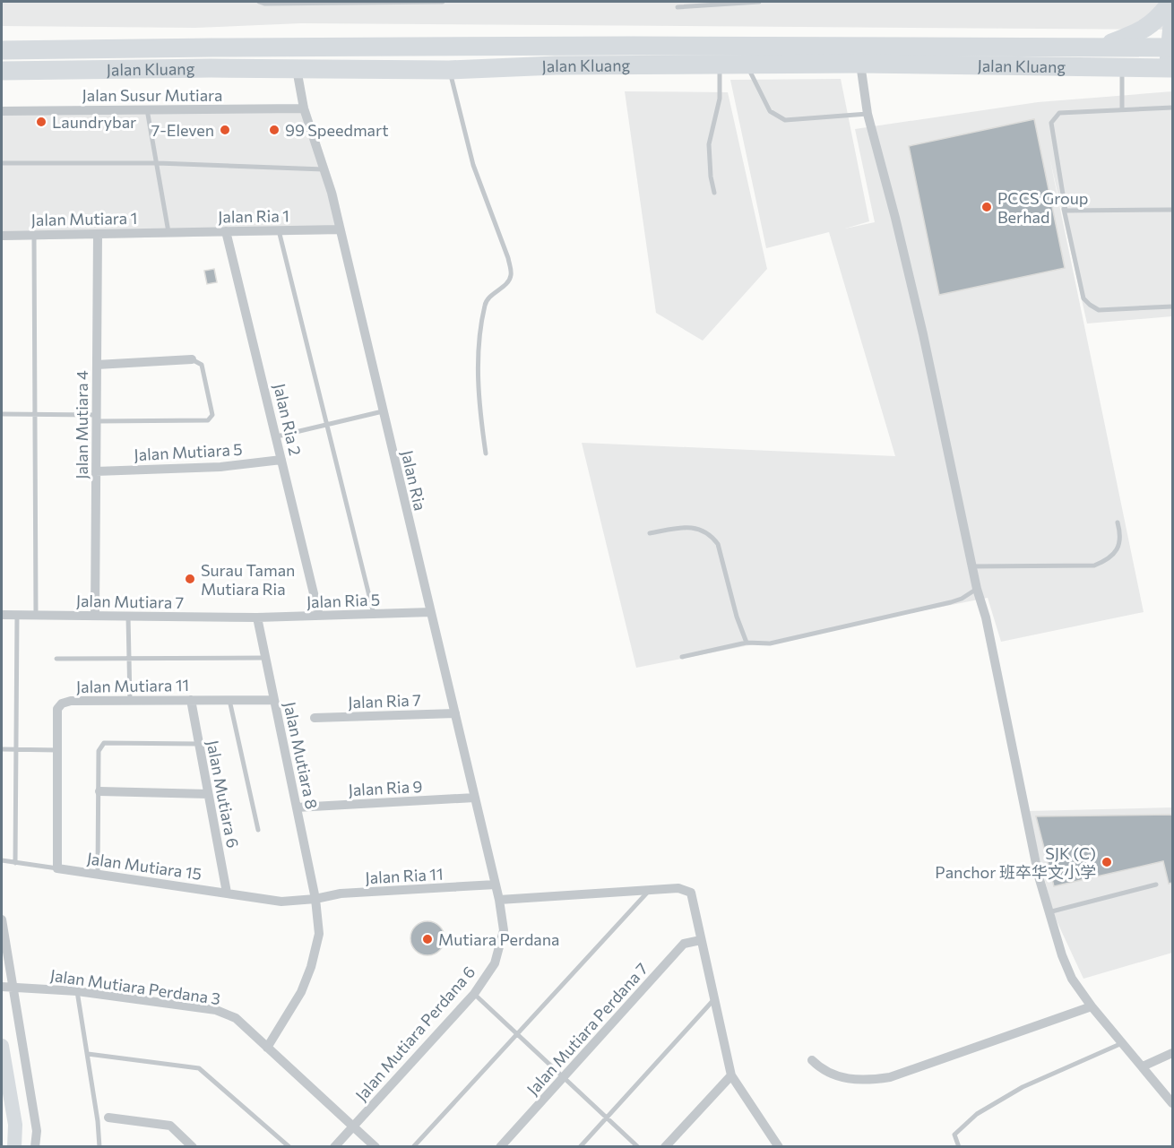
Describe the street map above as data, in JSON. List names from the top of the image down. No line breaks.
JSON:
{"streets":{"highway":["Jalan Kluang"],"street":["Jalan Susur Mutiara","Jalan Ria 1","Jalan Mutiara 1","Jalan Ria 2","Jalan Mutiara 4","Jalan Mutiara 5","Jalan Ria","Jalan Ria 5","Jalan Mutiara 7","Jalan Mutiara 11","Jalan Ria 7","Jalan Mutiara 8","Jalan Ria 9","Jalan Mutiara 6","Jalan Mutiara 15","Jalan Ria 11","Jalan Mutiara Perdana 3","Jalan Mutiara Perdana 7","Jalan Mutiara Perdana 6"]},"crossings":[["Jalan Kluang","Jalan Ria"],["Jalan Susur Mutiara","Jalan Ria"],["Jalan Ria 1","Jalan Mutiara 1"],["Jalan Ria 1","Jalan Ria 2"],["Jalan Ria 1","Jalan Ria"],["Jalan Mutiara 1","Jalan Mutiara 4"],["Jalan Ria 2","Jalan Mutiara 5"],["Jalan Ria 2","Jalan Ria 5"],["Jalan Mutiara 4","Jalan Mutiara 5"],["Jalan Mutiara 4","Jalan Mutiara 7"],["Jalan Ria","Jalan Ria 5"],["Jalan Ria","Jalan Ria 7"],["Jalan Ria","Jalan Ria 9"],["Jalan Ria","Jalan Ria 11"],["Jalan Ria","Jalan Mutiara Perdana 6"],["Jalan Ria 5","Jalan Mutiara 7"],["Jalan Ria 5","Jalan Mutiara 8"],["Jalan Mutiara 7","Jalan Mutiara 8"],["Jalan Mutiara 11","Jalan Mutiara 8"],["Jalan Mutiara 11","Jalan Mutiara 6"],["Jalan Mutiara 11","Jalan Mutiara 15"],["Jalan Mutiara 8","Jalan Ria 9"],["Jalan Mutiara 8","Jalan Mutiara 15"],["Jalan Mutiara 8","Jalan Ria 11"],["Jalan Mutiara 8","Jalan Mutiara Perdana 3"],["Jalan Mutiara 6","Jalan Mutiara 15"],["Jalan Mutiara 15","Jalan Ria 11"],["Jalan Mutiara Perdana 3","Jalan Mutiara Perdana 6"]],"places":["Laundrybar","7-Eleven","99 Speedmart","PCCS Group Berhad","Surau Taman Mutiara Ria","SJK (C) Panchor 班卒华文小学","Mutiara Perdana"]}
